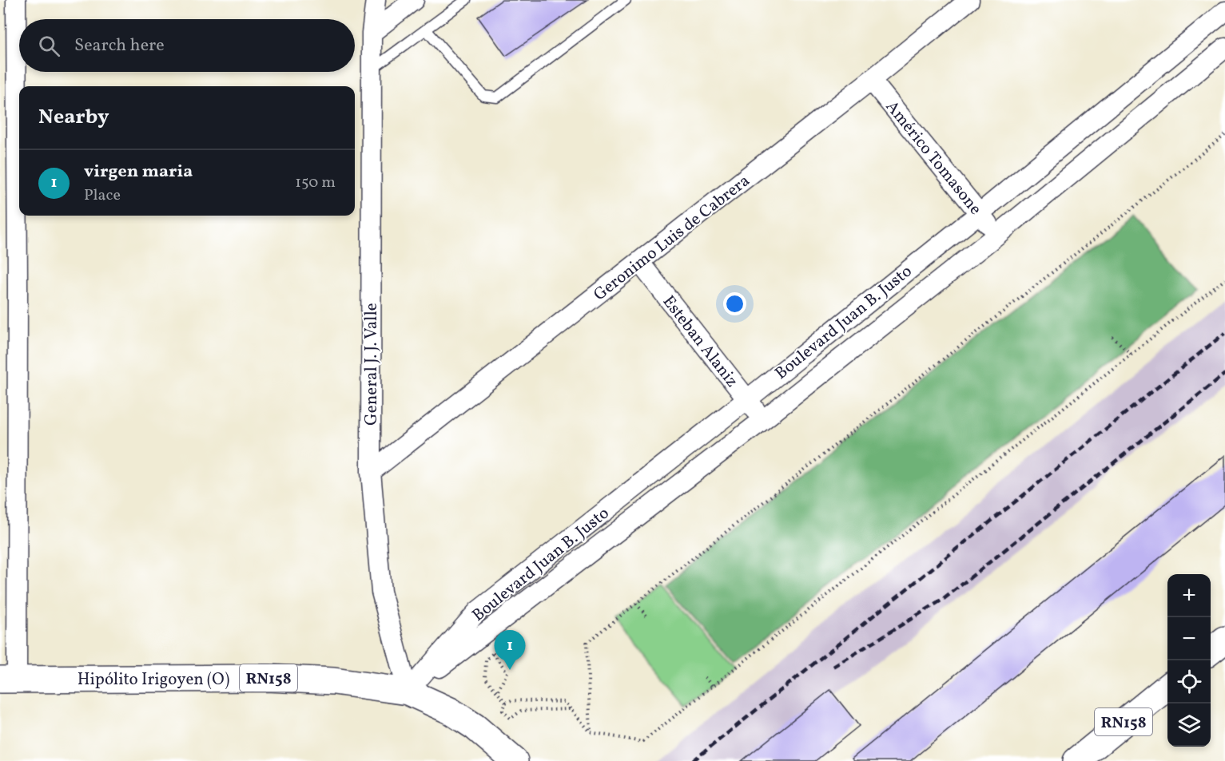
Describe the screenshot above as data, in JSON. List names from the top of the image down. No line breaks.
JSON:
{"streets":{"highway":["RN158","Hipólito Irigoyen (O)"],"street":["Américo Tomasone","Geronimo Luis de Cabrera","Boulevard Juan B. Justo","Esteban Alaniz","General J. J. Valle"]},"crossings":[["Américo Tomasone","Geronimo Luis de Cabrera"],["Américo Tomasone","Boulevard Juan B. Justo"],["Geronimo Luis de Cabrera","Esteban Alaniz"],["Geronimo Luis de Cabrera","General J. J. Valle"],["Boulevard Juan B. Justo","Esteban Alaniz"],["Boulevard Juan B. Justo","General J. J. Valle"],["Boulevard Juan B. Justo","Hipólito Irigoyen (O)"],["General J. J. Valle","Hipólito Irigoyen (O)"]],"page":{"search":"Search here","heading":"Nearby","list":[{"mark":"1","name":"virgen maria","note":"Place","value":"150 m"}],"map_buttons":["+","−"],"pins":"1"}}
